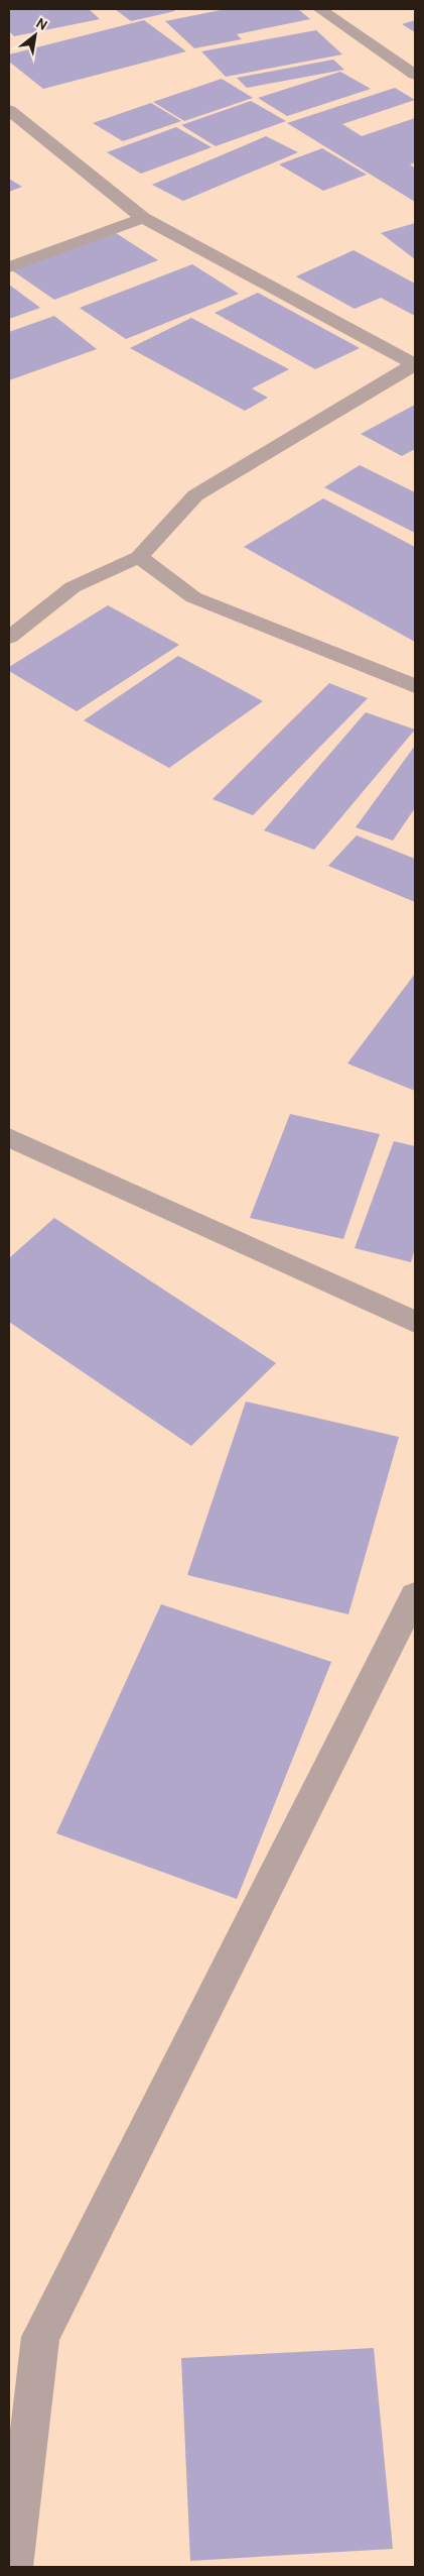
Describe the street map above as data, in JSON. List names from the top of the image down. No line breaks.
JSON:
{"north":"top right"}
